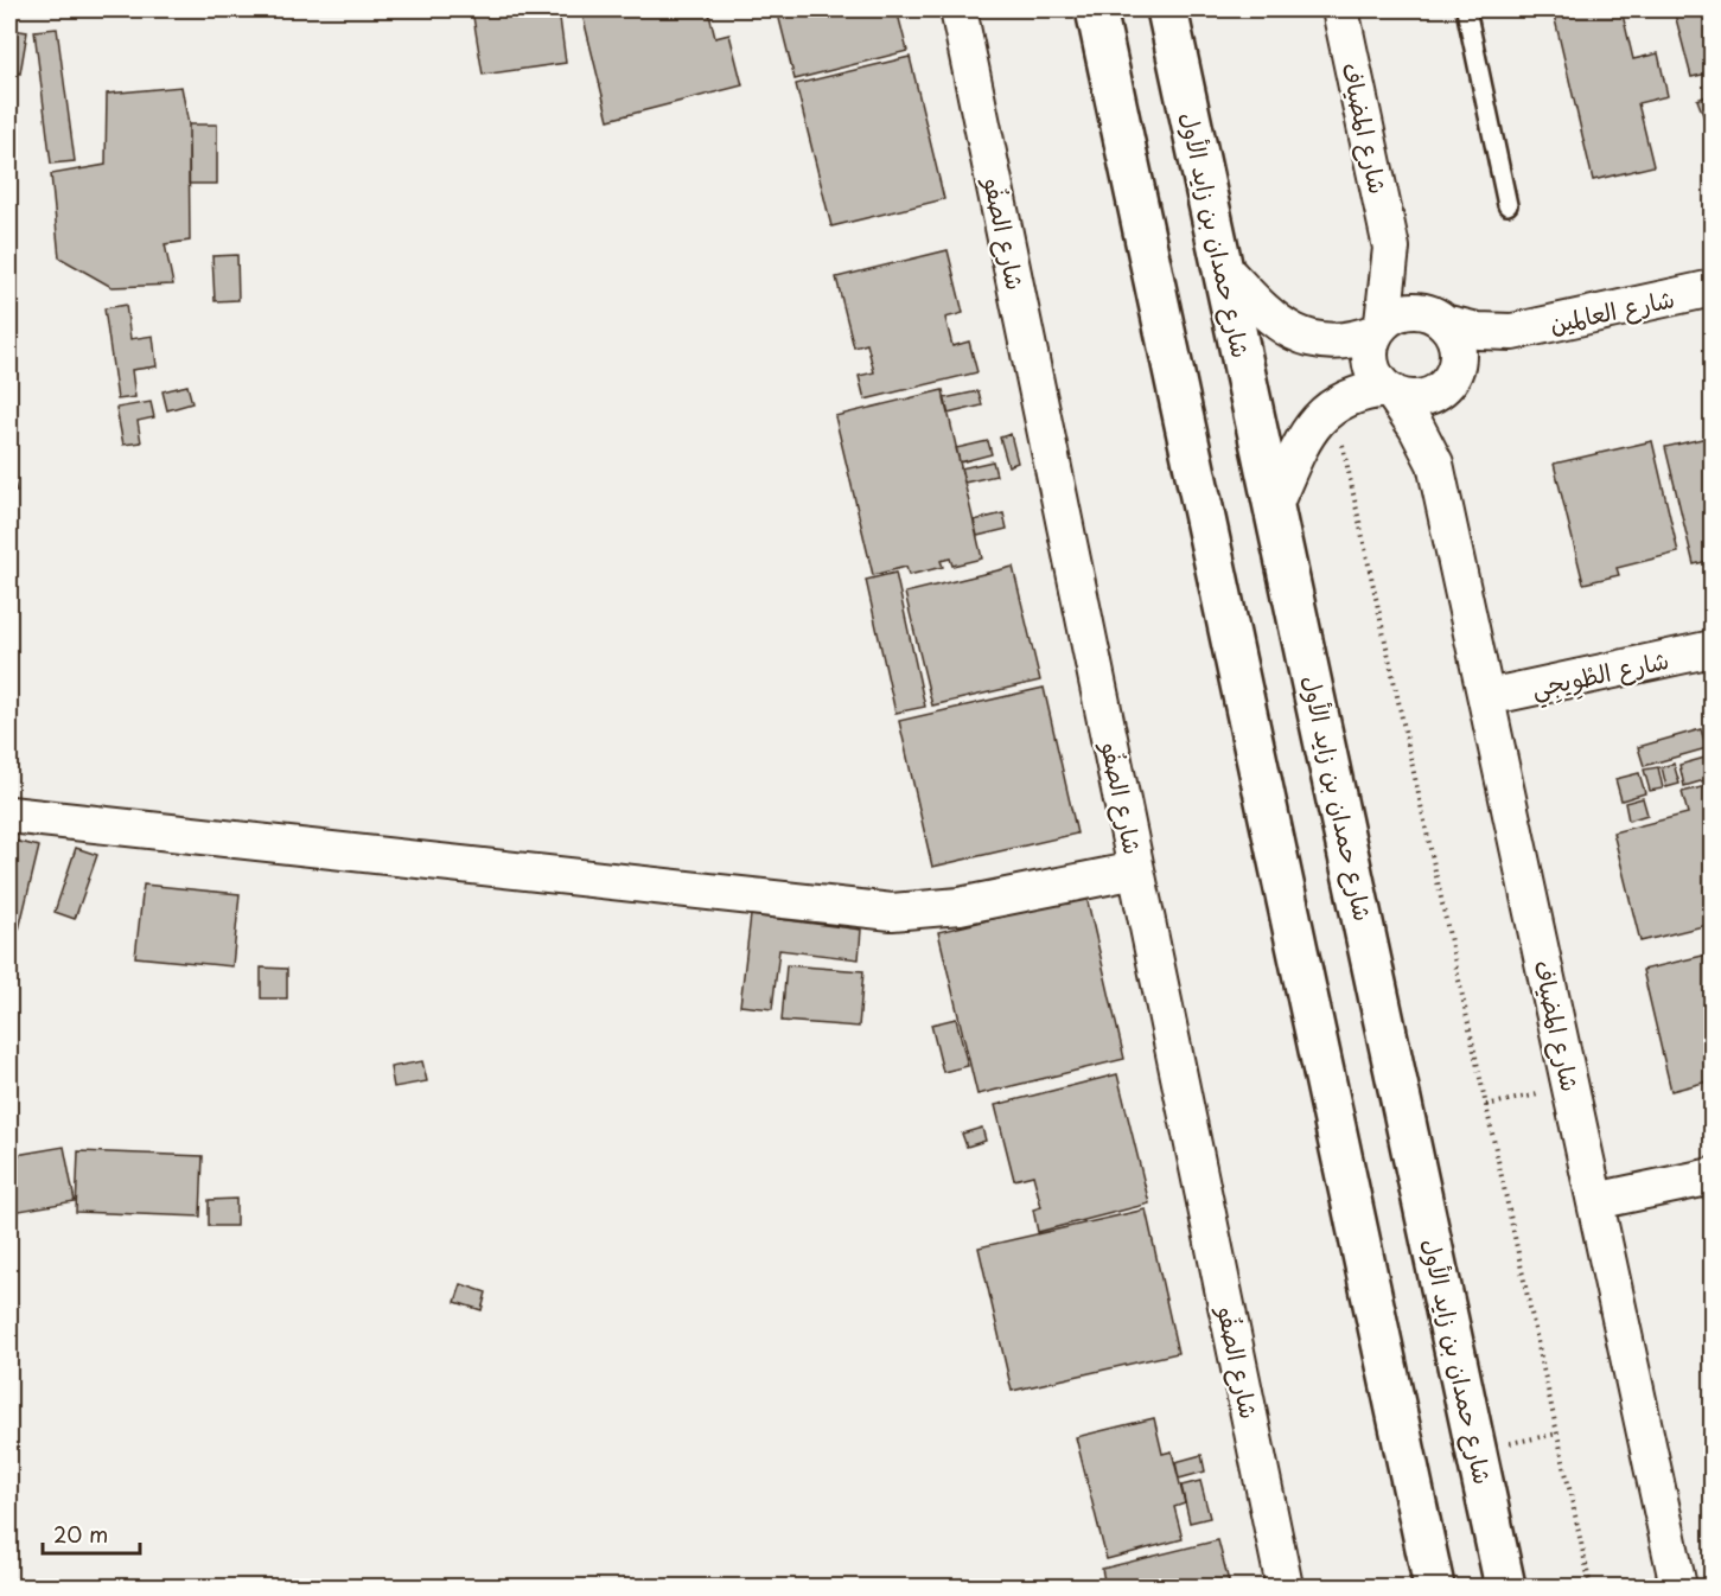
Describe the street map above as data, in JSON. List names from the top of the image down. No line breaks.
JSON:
{"streets":{"main road":["شارع حمدان بن زايد الأول"],"street":["شارع المضياف","شارع الصفُو","شارع العالمين","شارع الطْوِيجِي"]},"crossings":[["شارع المضياف","شارع العالمين"],["شارع المضياف","شارع الطْوِيجِي"]],"scale_bar":"20 m"}
